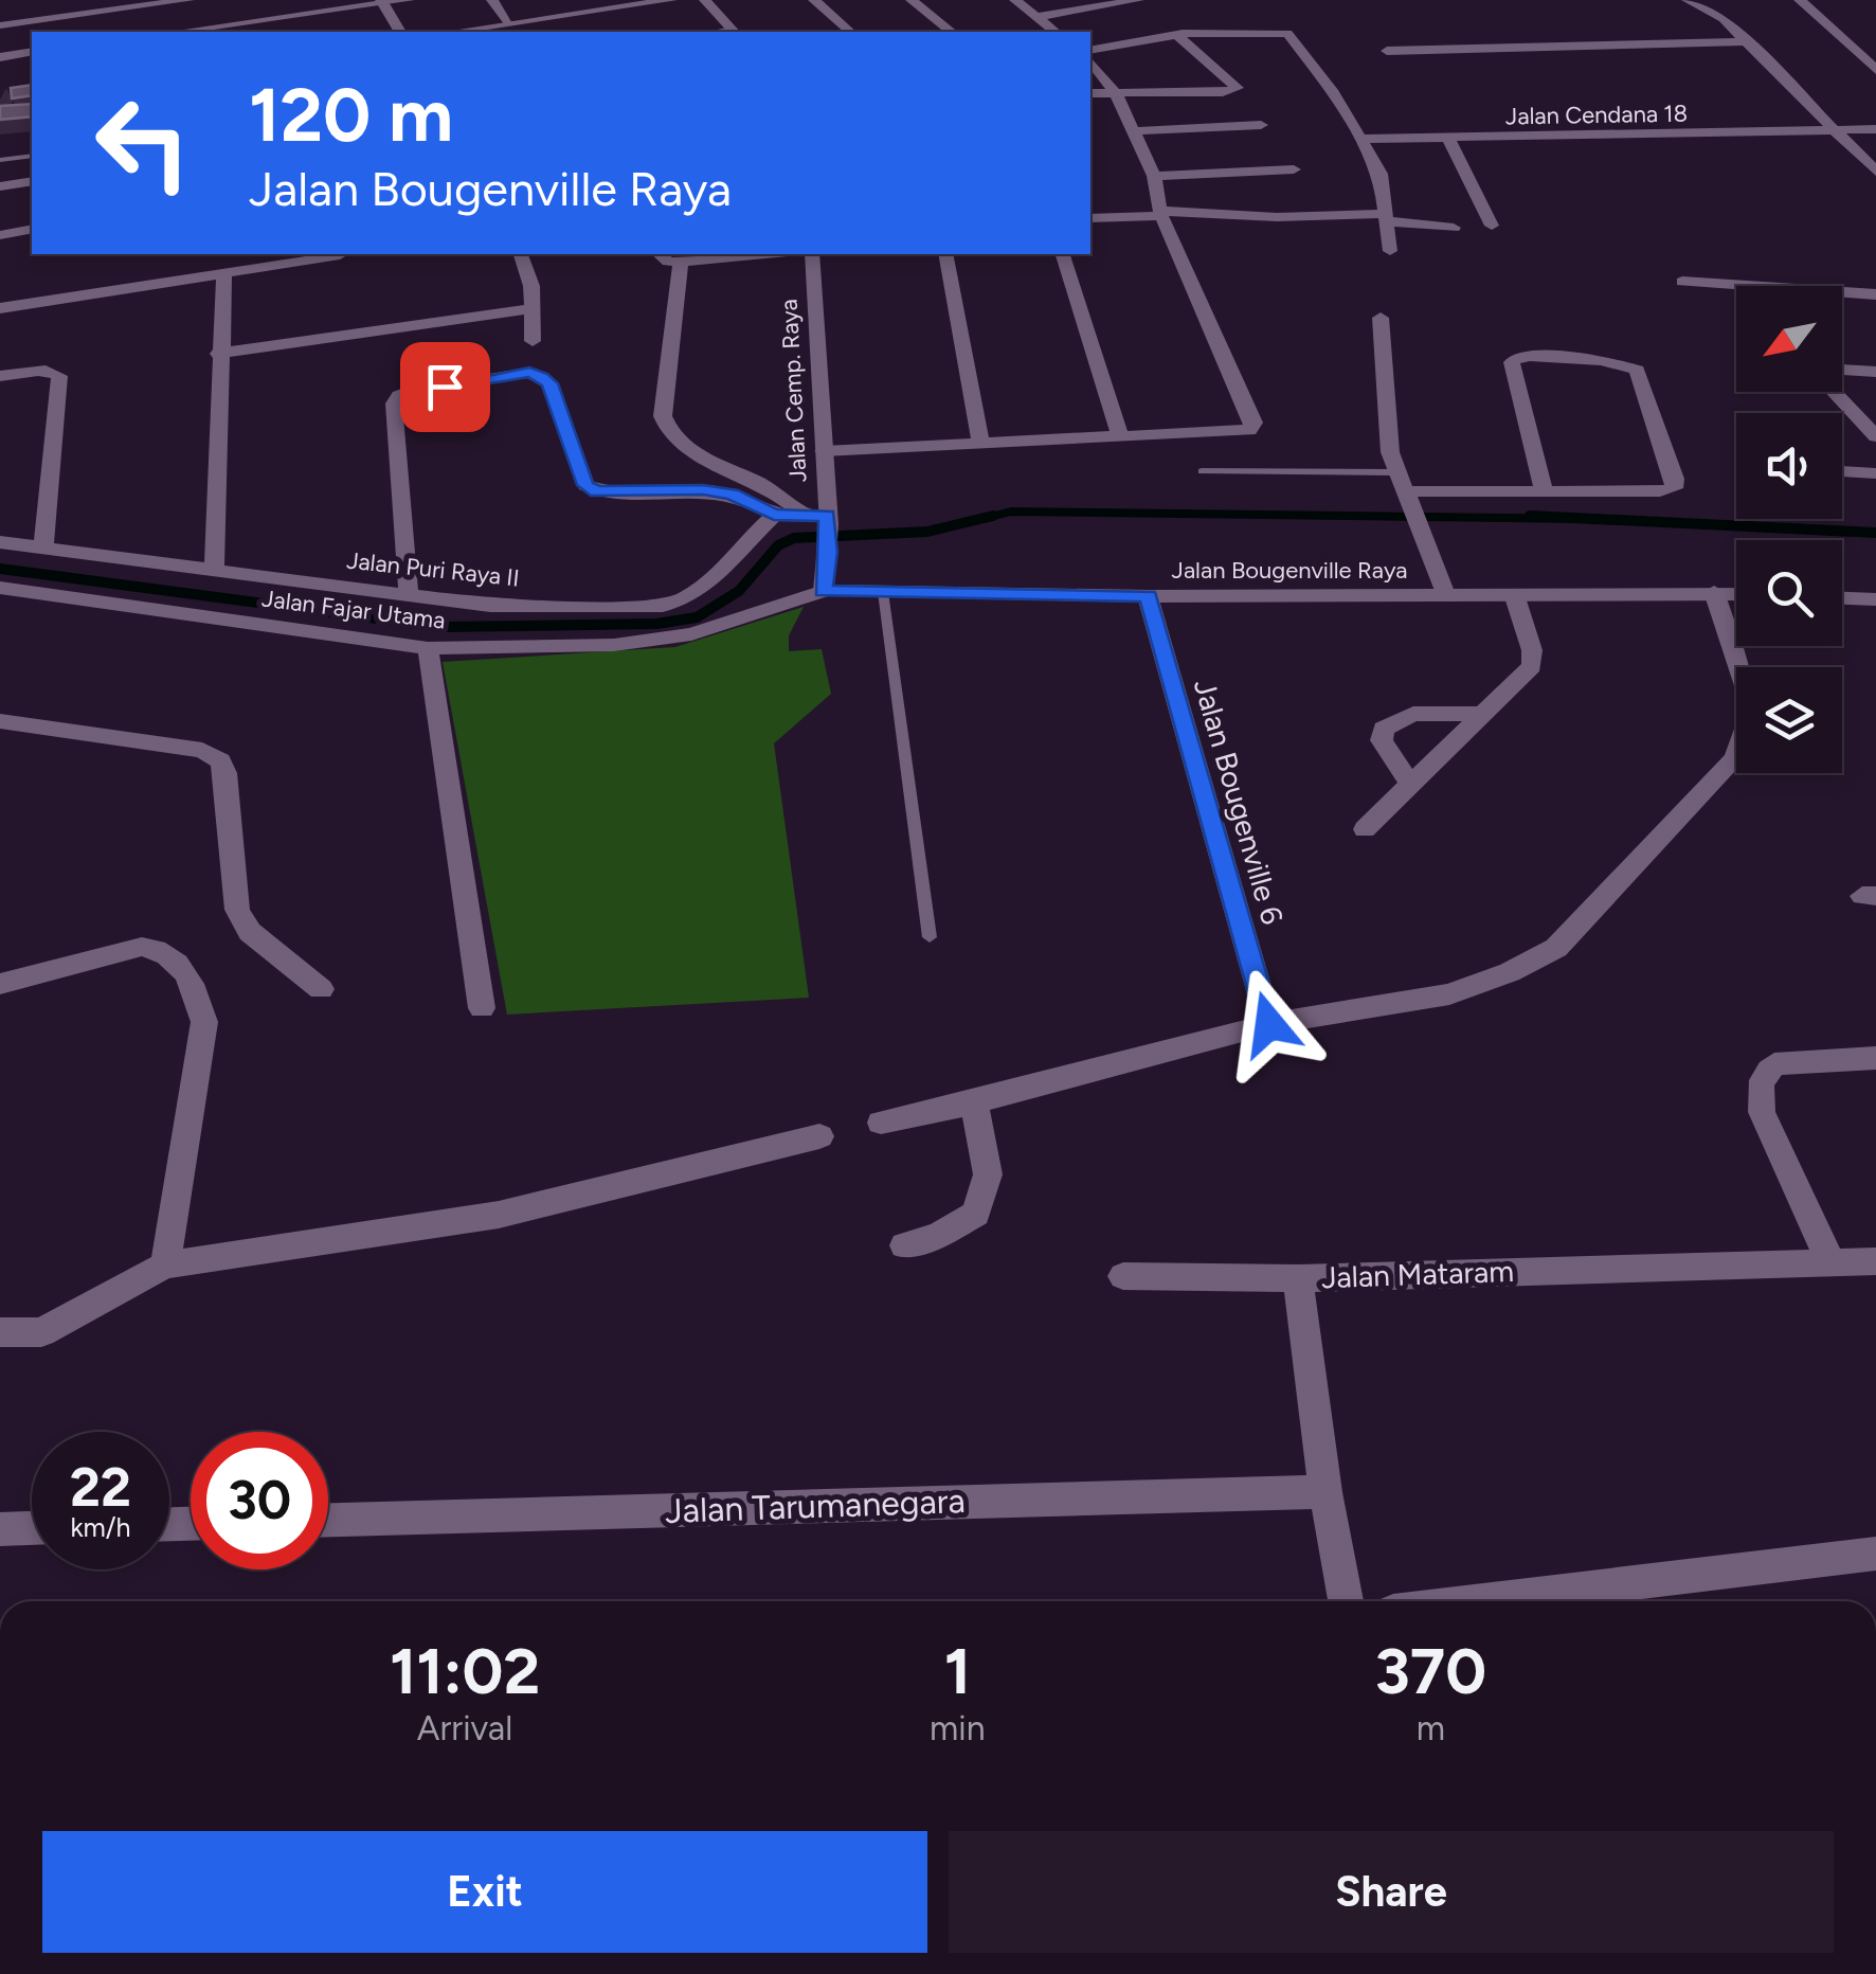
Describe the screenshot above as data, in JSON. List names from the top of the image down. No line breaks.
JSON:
{"streets":{"street":["Jalan Cendana 18","Jalan Cemp. Raya","Jalan Puri Raya II","Jalan Bougenville Raya","Jalan Fajar Utama","Jalan Bougenville 6","Jalan Mataram","Jalan Tarumanegara"]},"crossings":[["Jalan Cemp. Raya","Jalan Bougenville Raya"],["Jalan Cemp. Raya","Jalan Fajar Utama"],["Jalan Bougenville Raya","Jalan Fajar Utama"],["Jalan Bougenville Raya","Jalan Bougenville 6"],["Jalan Mataram","Jalan Tarumanegara"]],"north":"bottom left","page":{"turn":["120 m","Jalan Bougenville Raya"],"speed":"22 km/h","limit":"30","eta":["11:02","Arrival","1","min","370","m"],"buttons":["Exit","Share"]}}
